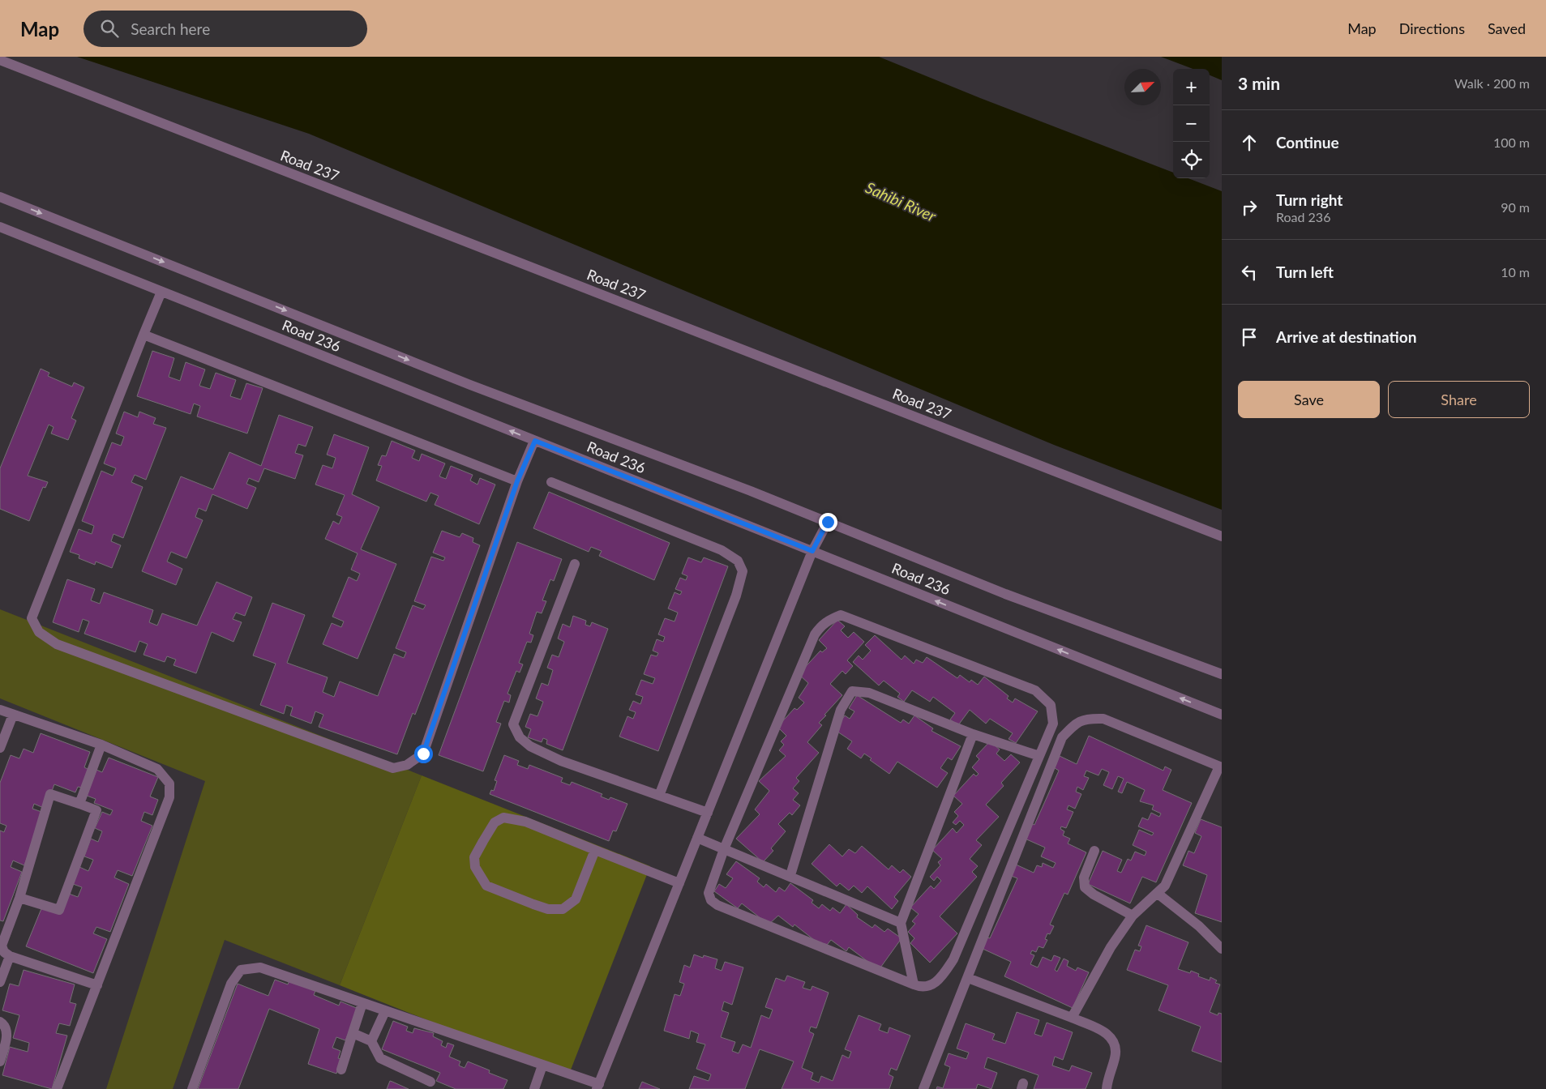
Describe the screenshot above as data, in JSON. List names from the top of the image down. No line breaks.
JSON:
{"streets":{"street":["Road 237","Road 236"]},"water":["Sahibi River"],"north":"top right","page":{"header":"Map","search":"Search here","nav":["Map","Directions","Saved"],"heading":["3 min","Walk · 200 m"],"map_buttons":["+","−"],"list":[["Continue","100 m"],["Turn right","Road 236","90 m"],["Turn left","10 m"],"Arrive at destination"],"buttons":["Save","Share"]}}
